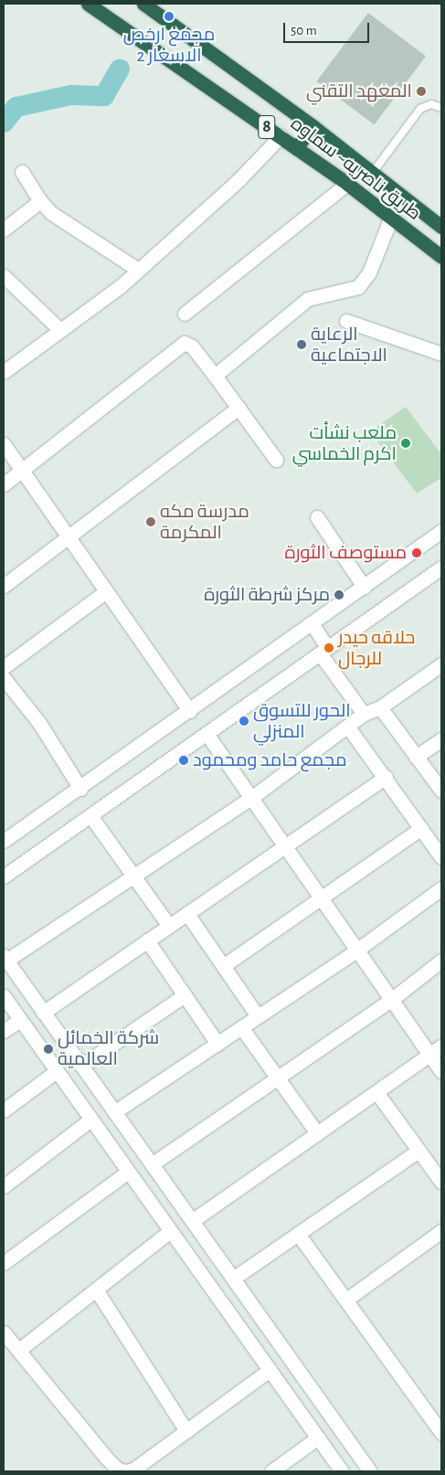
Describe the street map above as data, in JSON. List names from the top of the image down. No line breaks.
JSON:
{"streets":{"highway":["8","طريق ناصريه~ سماوه"]},"places":["مجمع ارخص الاسعار 2","المعهد التقني","الرعاية الاجتماعية","ملعب نشأت اكرم الخماسي","مدرسة مكه المكرمة","مستوصف الثورة","مركز شرطة الثورة","حلاقه حيدر للرجال","الحور للتسوق المنزلي","مجمع حامد ومحمود","شركة الخمائل العالمية"],"scale_bar":"50 m"}
